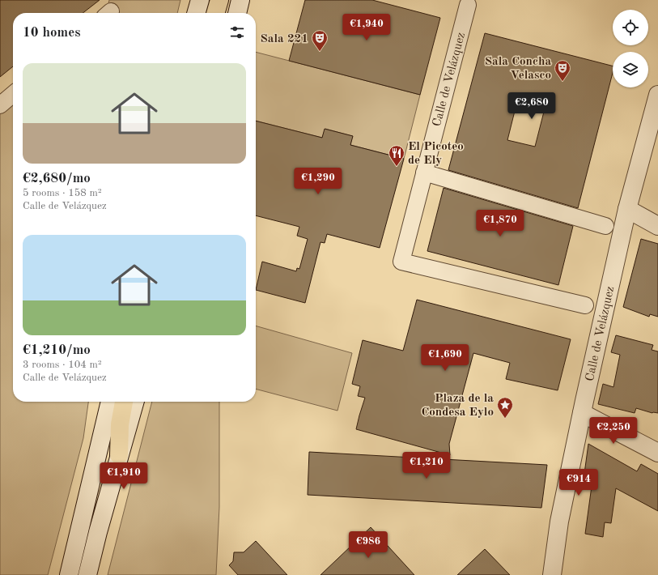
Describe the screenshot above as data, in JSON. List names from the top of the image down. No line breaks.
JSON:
{"streets":{"street":["Calle de Velázquez"]},"places":{"theatre":["Sala 221","Sala Concha Velasco"],"restaurant":["El Picoteo de Ely"],"place":["Plaza de la Condesa Eylo"]},"page":{"heading":"10 homes","price":["€1,940","€2,680","€1,290","€1,870","€1,690","€2,250","€1,210","€1,910","€914","€986"],"list":[{"name":"€2,680/mo","note":"5 rooms · 158 m² · Calle de Velázquez"},{"name":"€1,210/mo","note":"3 rooms · 104 m² · Calle de Velázquez"}]}}
